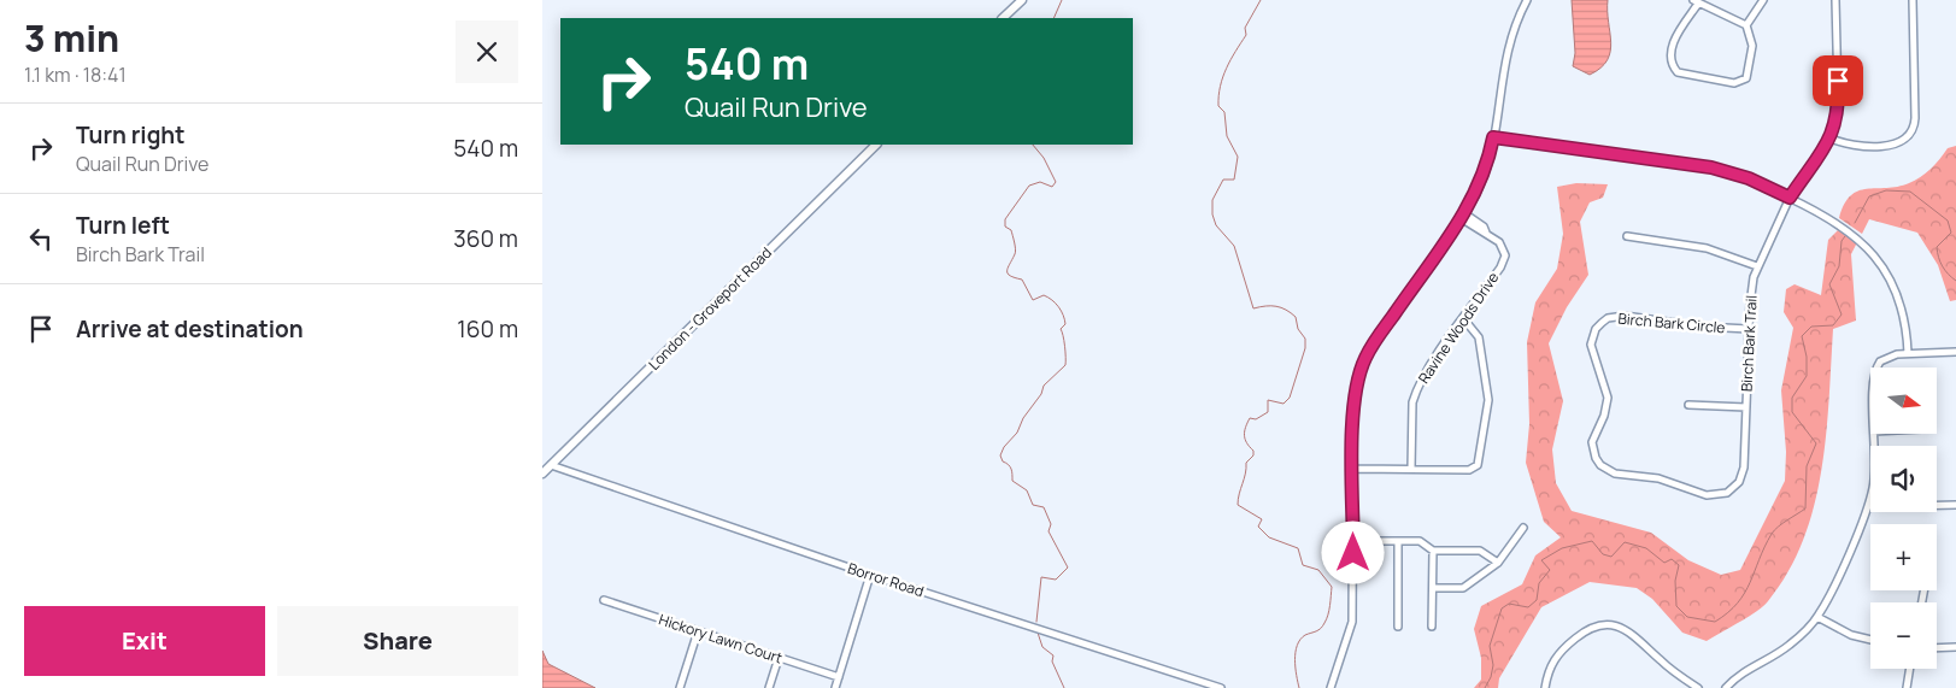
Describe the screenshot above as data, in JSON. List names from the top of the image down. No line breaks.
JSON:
{"streets":{"main road":["London - Groveport Road"],"street":["Birch Bark Circle","Ravine Woods Drive","Birch Bark Trail","Borror Road","Hickory Lawn Court"]},"crossings":[["London - Groveport Road","Borror Road"],["Birch Bark Circle","Birch Bark Trail"]],"north":"right","page":{"heading":["3 min","1.1 km · 18:41"],"turn":["540 m","Quail Run Drive"],"list":[{"name":"Turn right","note":"Quail Run Drive","value":"540 m"},{"name":"Turn left","note":"Birch Bark Trail","value":"360 m"},{"name":"Arrive at destination","value":"160 m"}],"map_buttons":["+","−"],"buttons":["Exit","Share"]}}
